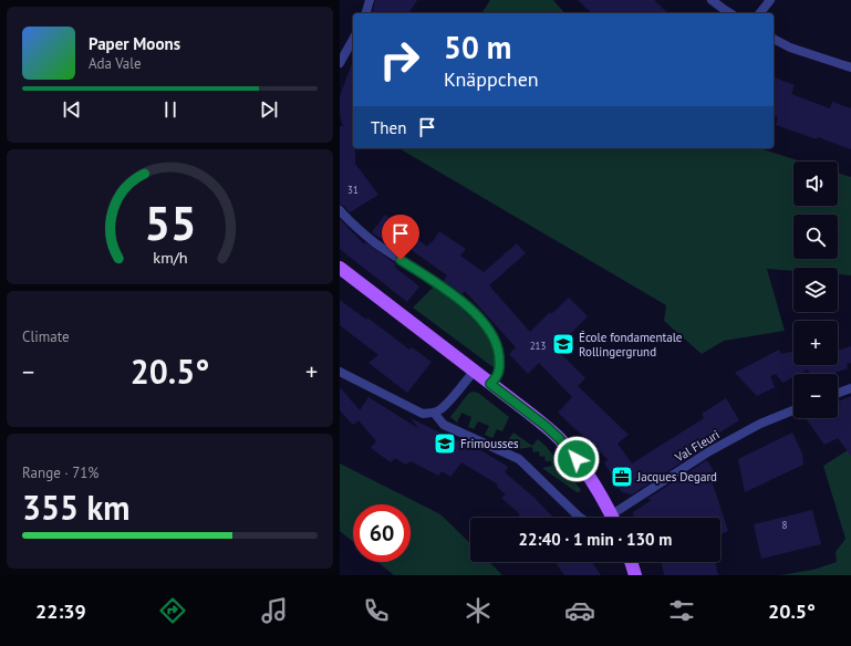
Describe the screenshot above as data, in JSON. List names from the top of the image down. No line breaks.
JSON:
{"streets":{"street":["Val Fleuri"]},"places":{"school or university":["École fondamentale Rollingergrund","Frimousses"],"office":["Jacques Degard"]},"house_numbers":["31","213","8"],"page":{"turn":["50 m","Knäppchen"],"song":["Paper Moons","Ada Vale"],"then":"Then","map_buttons":["+","−"],"tile":["Climate",["Range · 71%","355 km"]],"heat":["−","20.5°","+"],"limit":"60","trip":"22:40 · 1 min · 130 m","tabs":["22:39","20.5°"],"gauge":["55","km/h"]}}
